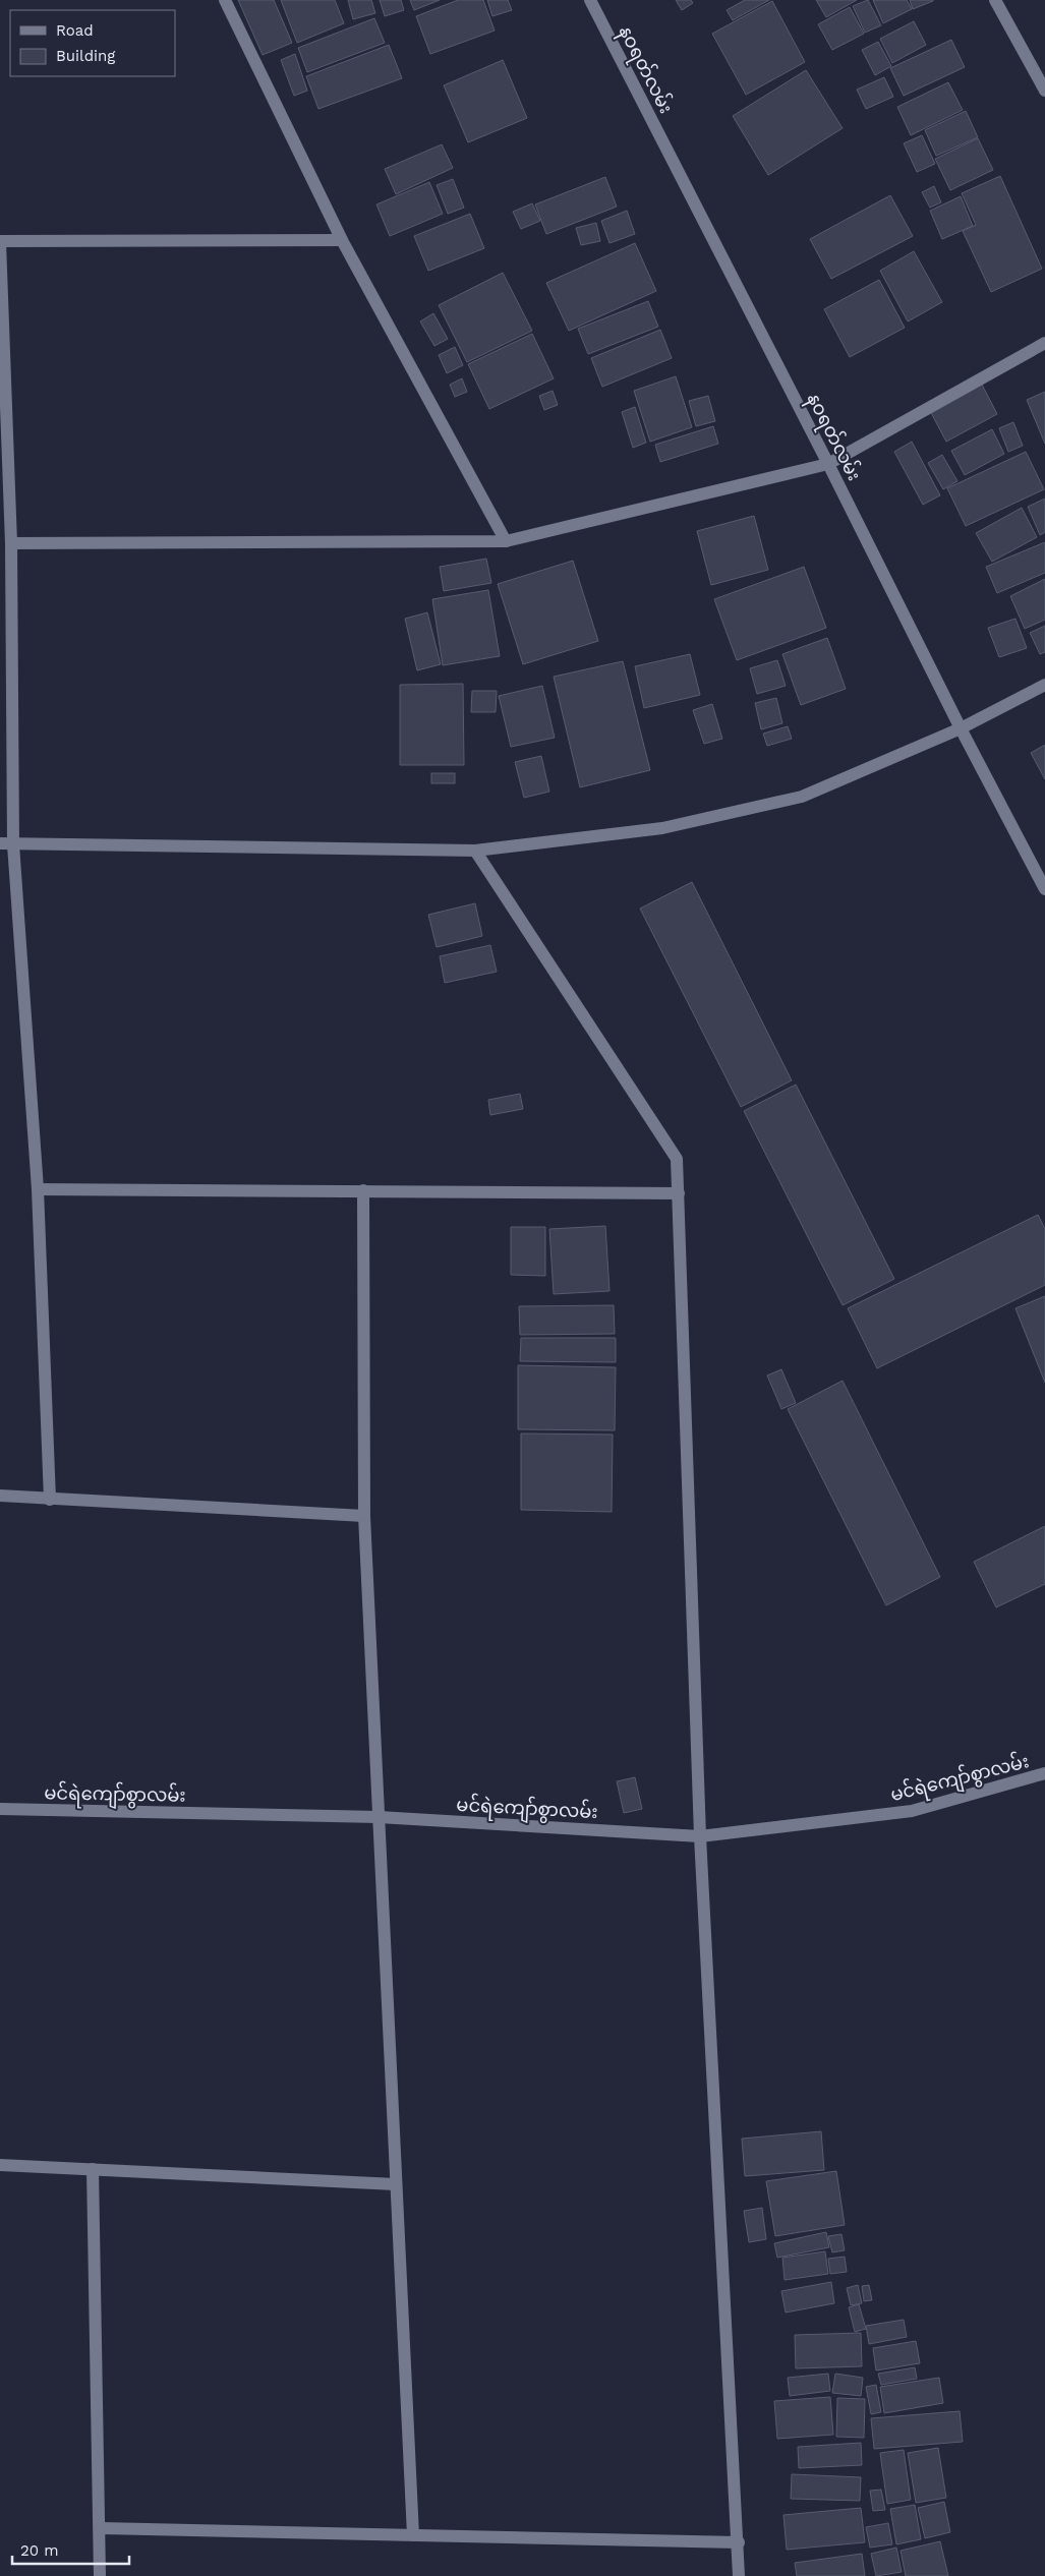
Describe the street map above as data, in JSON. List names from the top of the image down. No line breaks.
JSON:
{"streets":{"street":["နဝရတ်လမ်း","မင်ရဲကျော်စွာလမ်း"]},"legend":["Road","Building"],"scale_bar":"20 m"}
